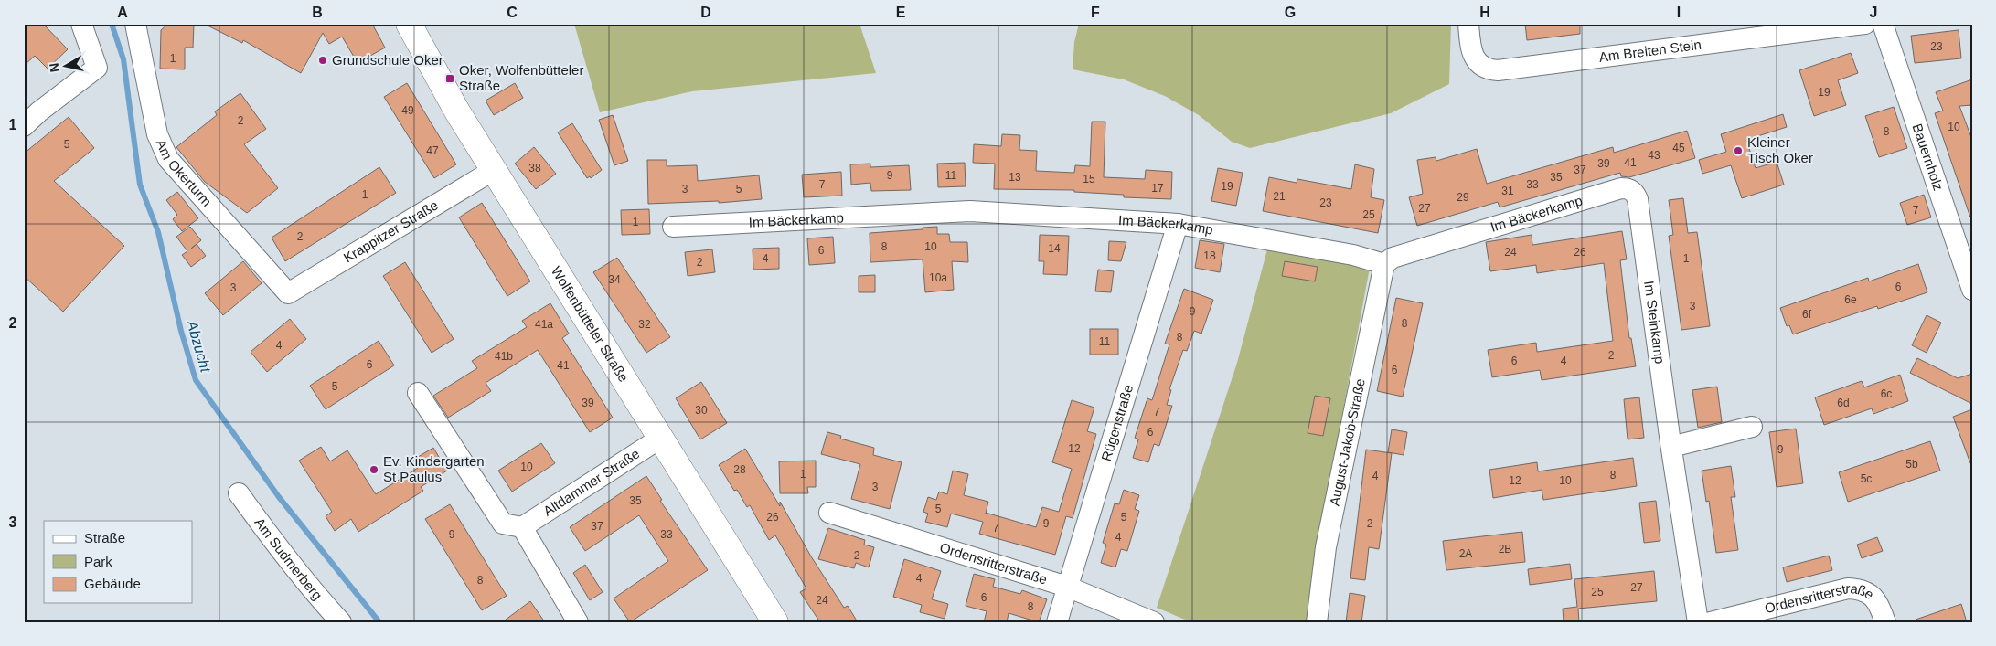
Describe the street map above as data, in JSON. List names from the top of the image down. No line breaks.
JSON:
{"streets":{"main road":["Wolfenbütteler Straße"],"street":["Am Breiten Stein","Bauernholz","Am Okerturm","Im Bäckerkamp","Krappitzer Straße","Im Steinkamp","Rügenstraße","August-Jakob-Straße","Altdammer Straße","Am Sudmerberg","Ordensritterstraße"]},"crossings":[["Am Okerturm","Krappitzer Straße"],["Im Bäckerkamp","Im Steinkamp"],["Im Bäckerkamp","Rügenstraße"],["Im Bäckerkamp","August-Jakob-Straße"],["Krappitzer Straße","Wolfenbütteler Straße"],["Wolfenbütteler Straße","Altdammer Straße"],["Rügenstraße","Ordensritterstraße"]],"water":["Abzucht"],"places":{"other":["Grundschule Oker","Kleiner Tisch Oker","Ev. Kindergarten St Paulus"],"transit":["Oker, Wolfenbütteler Straße"]},"house_numbers":["23","1","19","49","2","10","8","5","45","47","43","41","39","38","37","9","11","13","35","15","7","33","19","17","3","5","31","1","21","29","23","27","7","25","1","2","8","10","14","6","24","26","18","4","1","2","10a","34","6","3","6e","3","9","6f","8","41a","32","8","11","4","2","41b","6","4","6","41","6","5","6c","39","6d","30","7","6","12","9","5b","10","28","1","8","4","5c","12","10","3","35","5","26","5","9","2","37","7","9","33","4","2B","2A","2","4","8","27","25","6","24","8"],"legend":["Straße","Park","Gebäude"],"north":"left","grid":{"columns":["A","B","C","D","E","F","G","H","I","J"],"rows":["1","2","3"]}}
